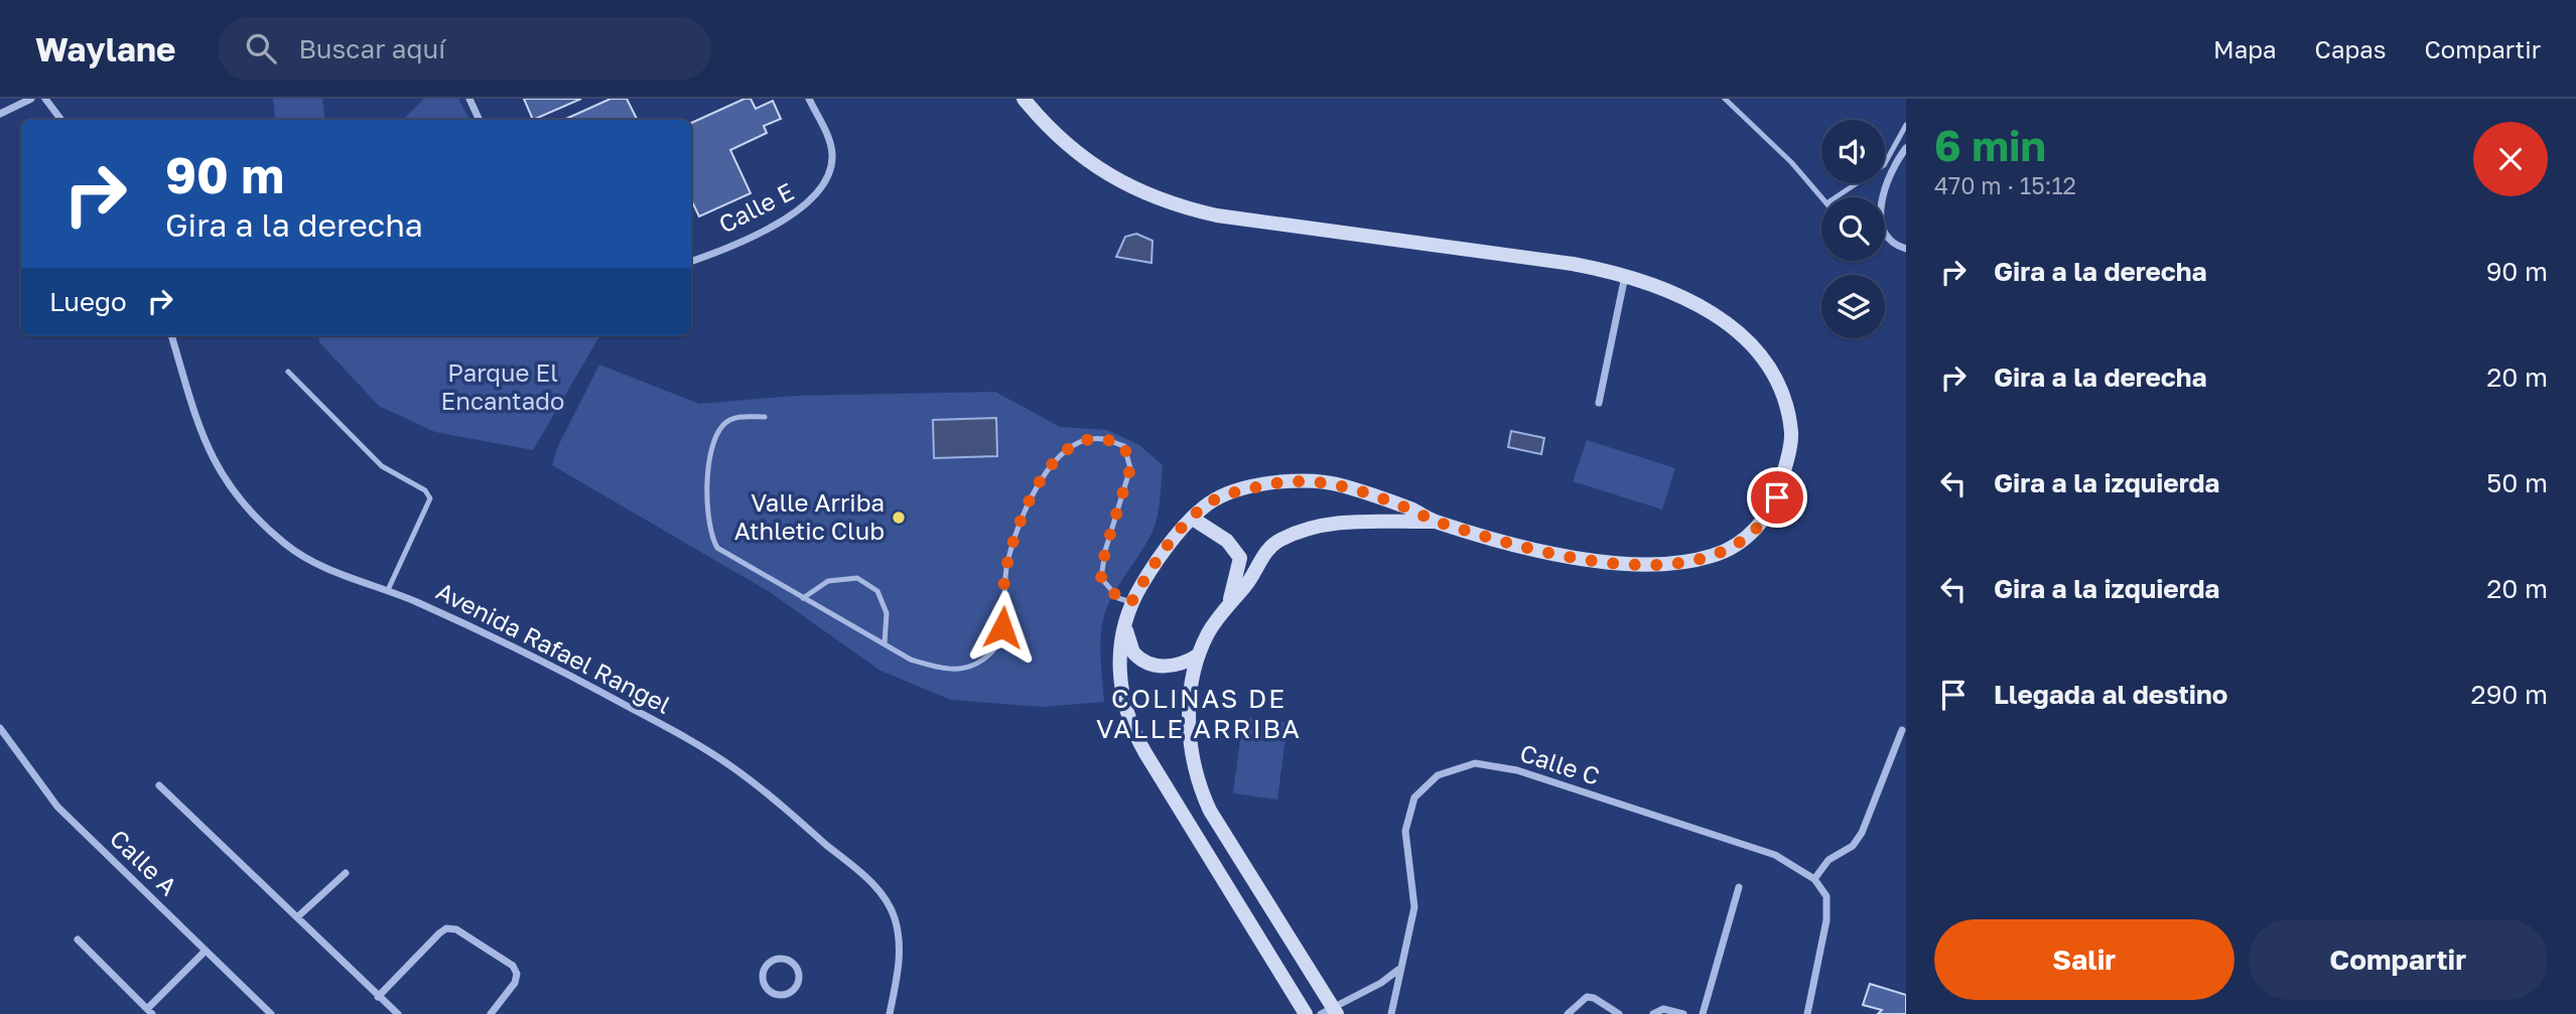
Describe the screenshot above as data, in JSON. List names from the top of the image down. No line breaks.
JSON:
{"streets":{"street":["Calle E","Avenida Rafael Rangel","Calle C","Calle A"]},"districts":["COLINAS DE VALLE ARRIBA"],"parks":["Parque El Encantado"],"places":["Valle Arriba Athletic Club"],"page":{"header":"Waylane","search":"Buscar aquí","nav":["Mapa","Capas","Compartir"],"heading":["6 min","470 m · 15:12"],"turn":["90 m","Gira a la derecha"],"list":[{"name":"Gira a la derecha","value":"90 m"},{"name":"Gira a la derecha","value":"20 m"},{"name":"Gira a la izquierda","value":"50 m"},{"name":"Gira a la izquierda","value":"20 m"},{"name":"Llegada al destino","value":"290 m"}],"then":"Luego","buttons":["Salir","Compartir"]}}
